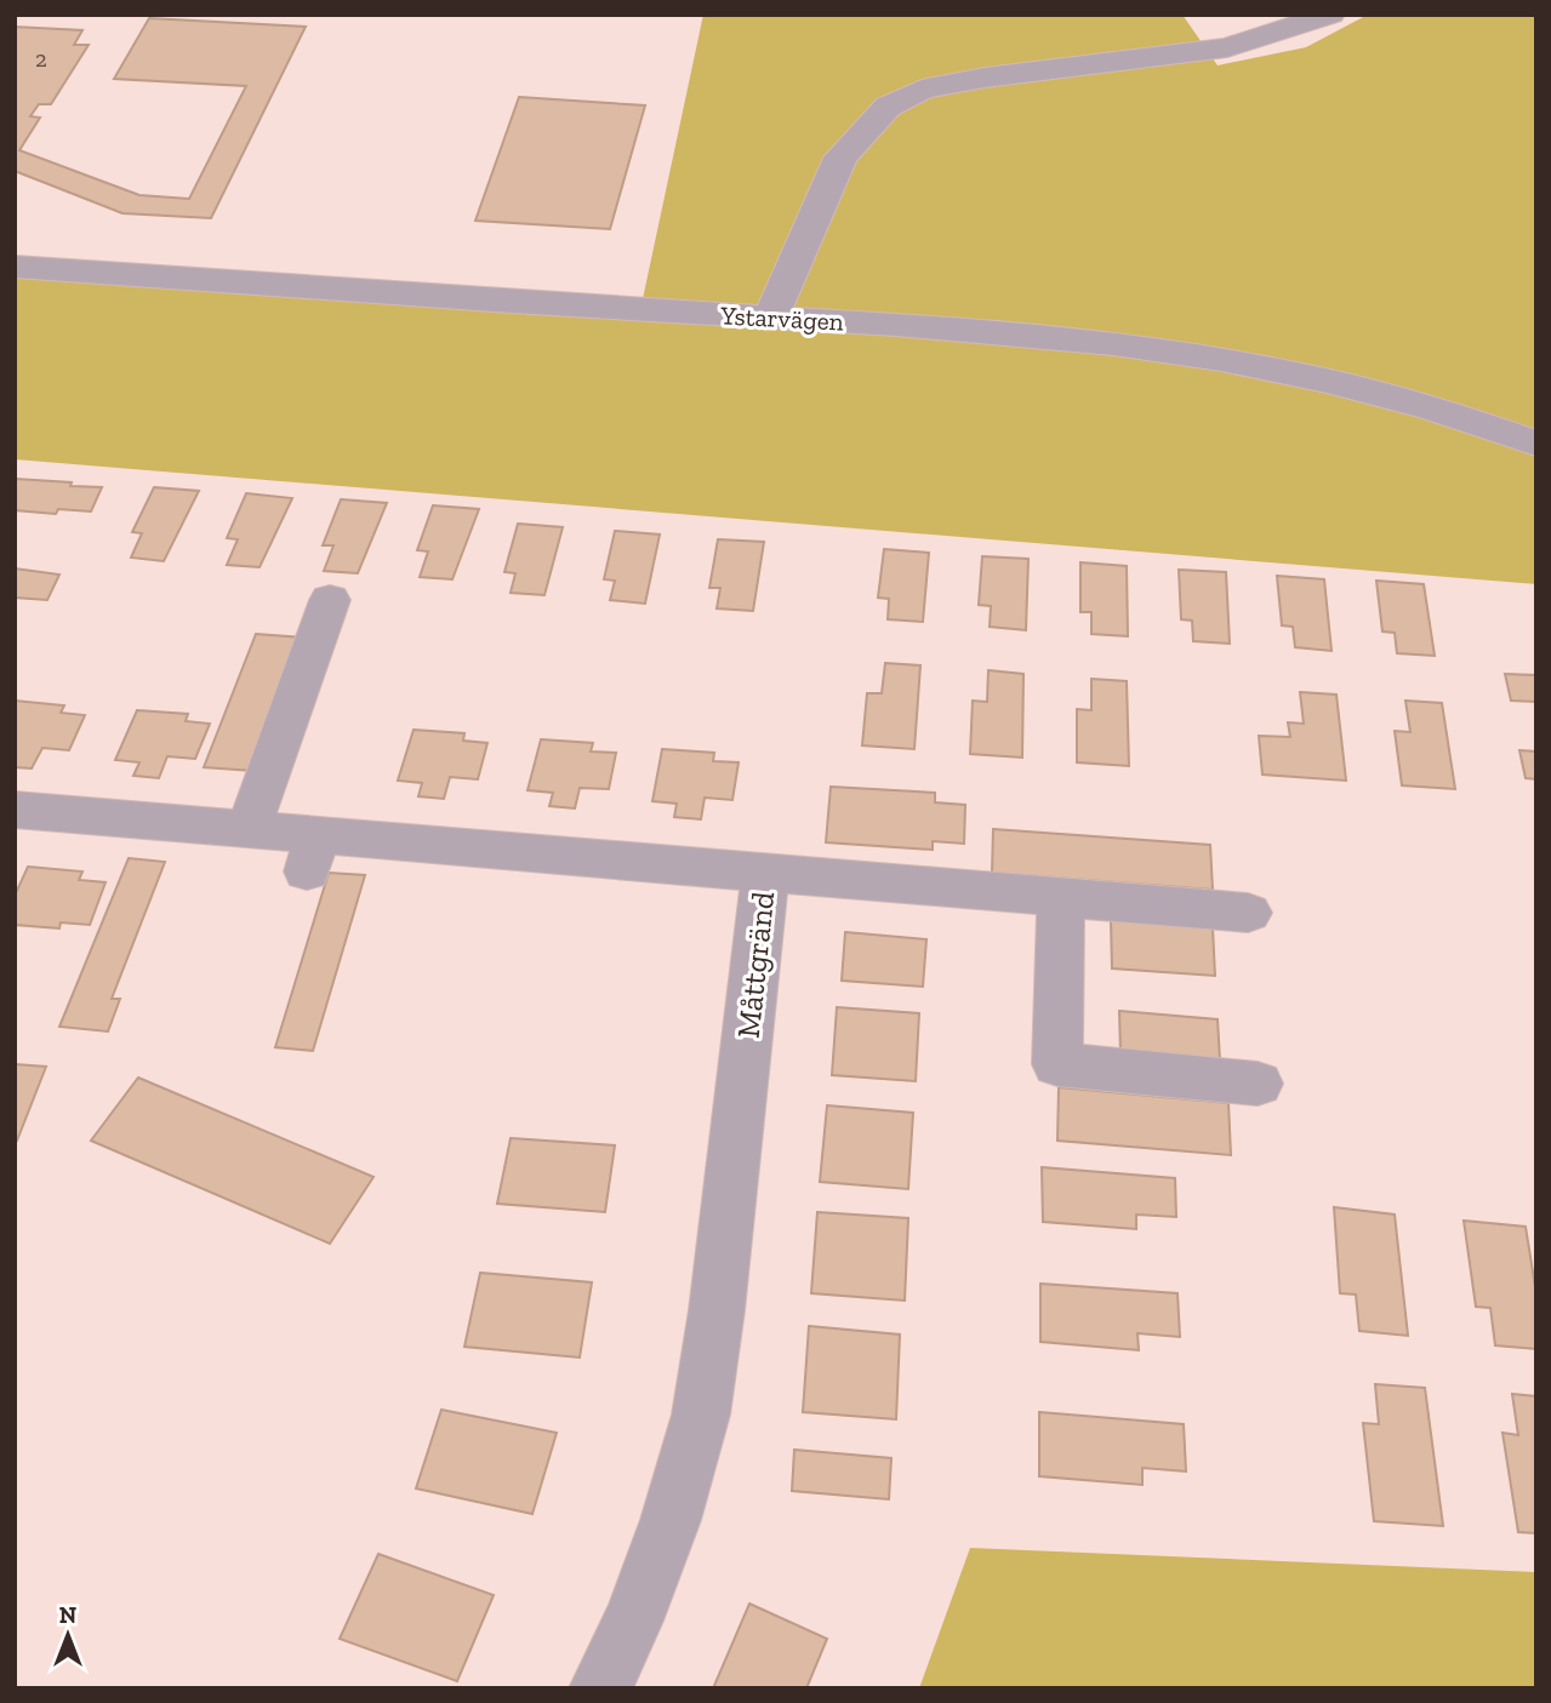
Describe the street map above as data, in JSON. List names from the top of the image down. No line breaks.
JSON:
{"streets":{"street":["Ystarvägen","Måttgränd"]},"house_numbers":["2"],"north":"top"}
